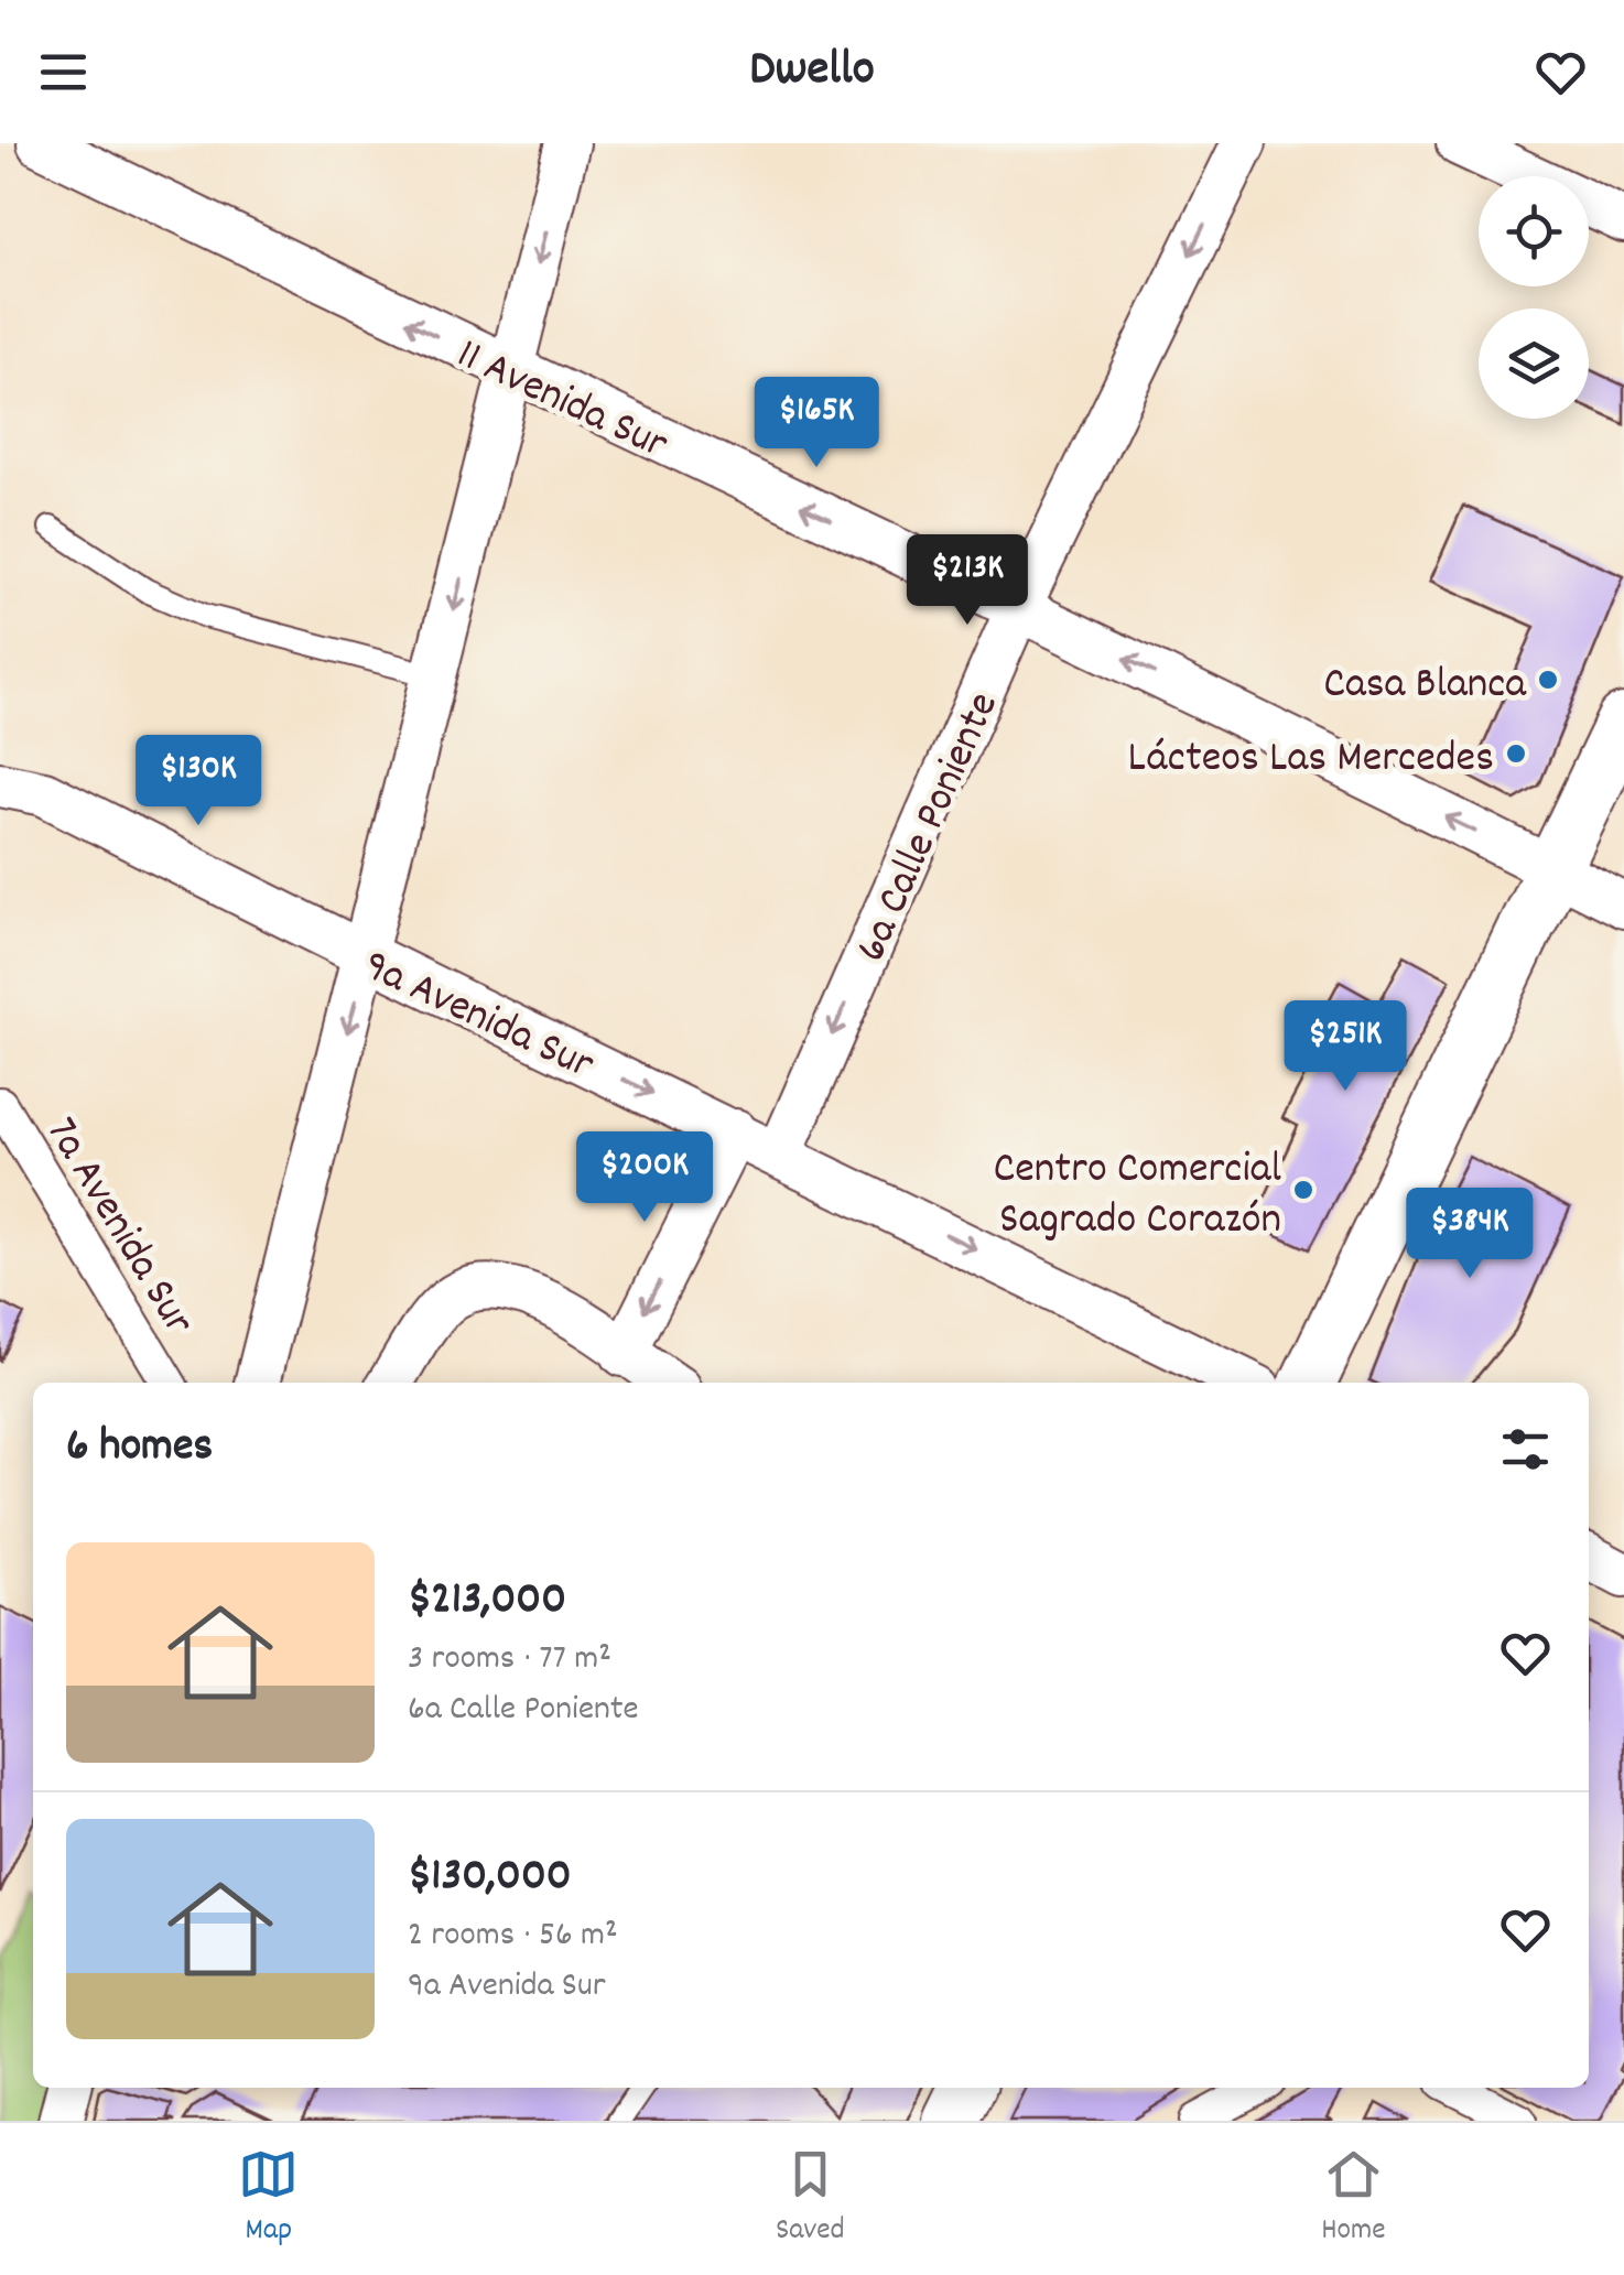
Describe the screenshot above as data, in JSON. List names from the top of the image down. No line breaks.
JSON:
{"streets":{"street":["11 Avenida Sur","6a Calle Poniente","9a Avenida Sur","7a Avenida Sur"]},"crossings":[["11 Avenida Sur","6a Calle Poniente"],["6a Calle Poniente","9a Avenida Sur"]],"one_way":["11 Avenida Sur","6a Calle Poniente","9a Avenida Sur"],"places":["Casa Blanca","Lácteos Las Mercedes","Centro Comercial Sagrado Corazón"],"page":{"header":"Dwello","price":["$165K","$213K","$130K","$251K","$200K","$384K"],"heading":"6 homes","list":[{"name":"$213,000","note":"3 rooms · 77 m² · 6a Calle Poniente"},{"name":"$130,000","note":"2 rooms · 56 m² · 9a Avenida Sur"}],"tabs":["Map","Saved","Home"]}}
